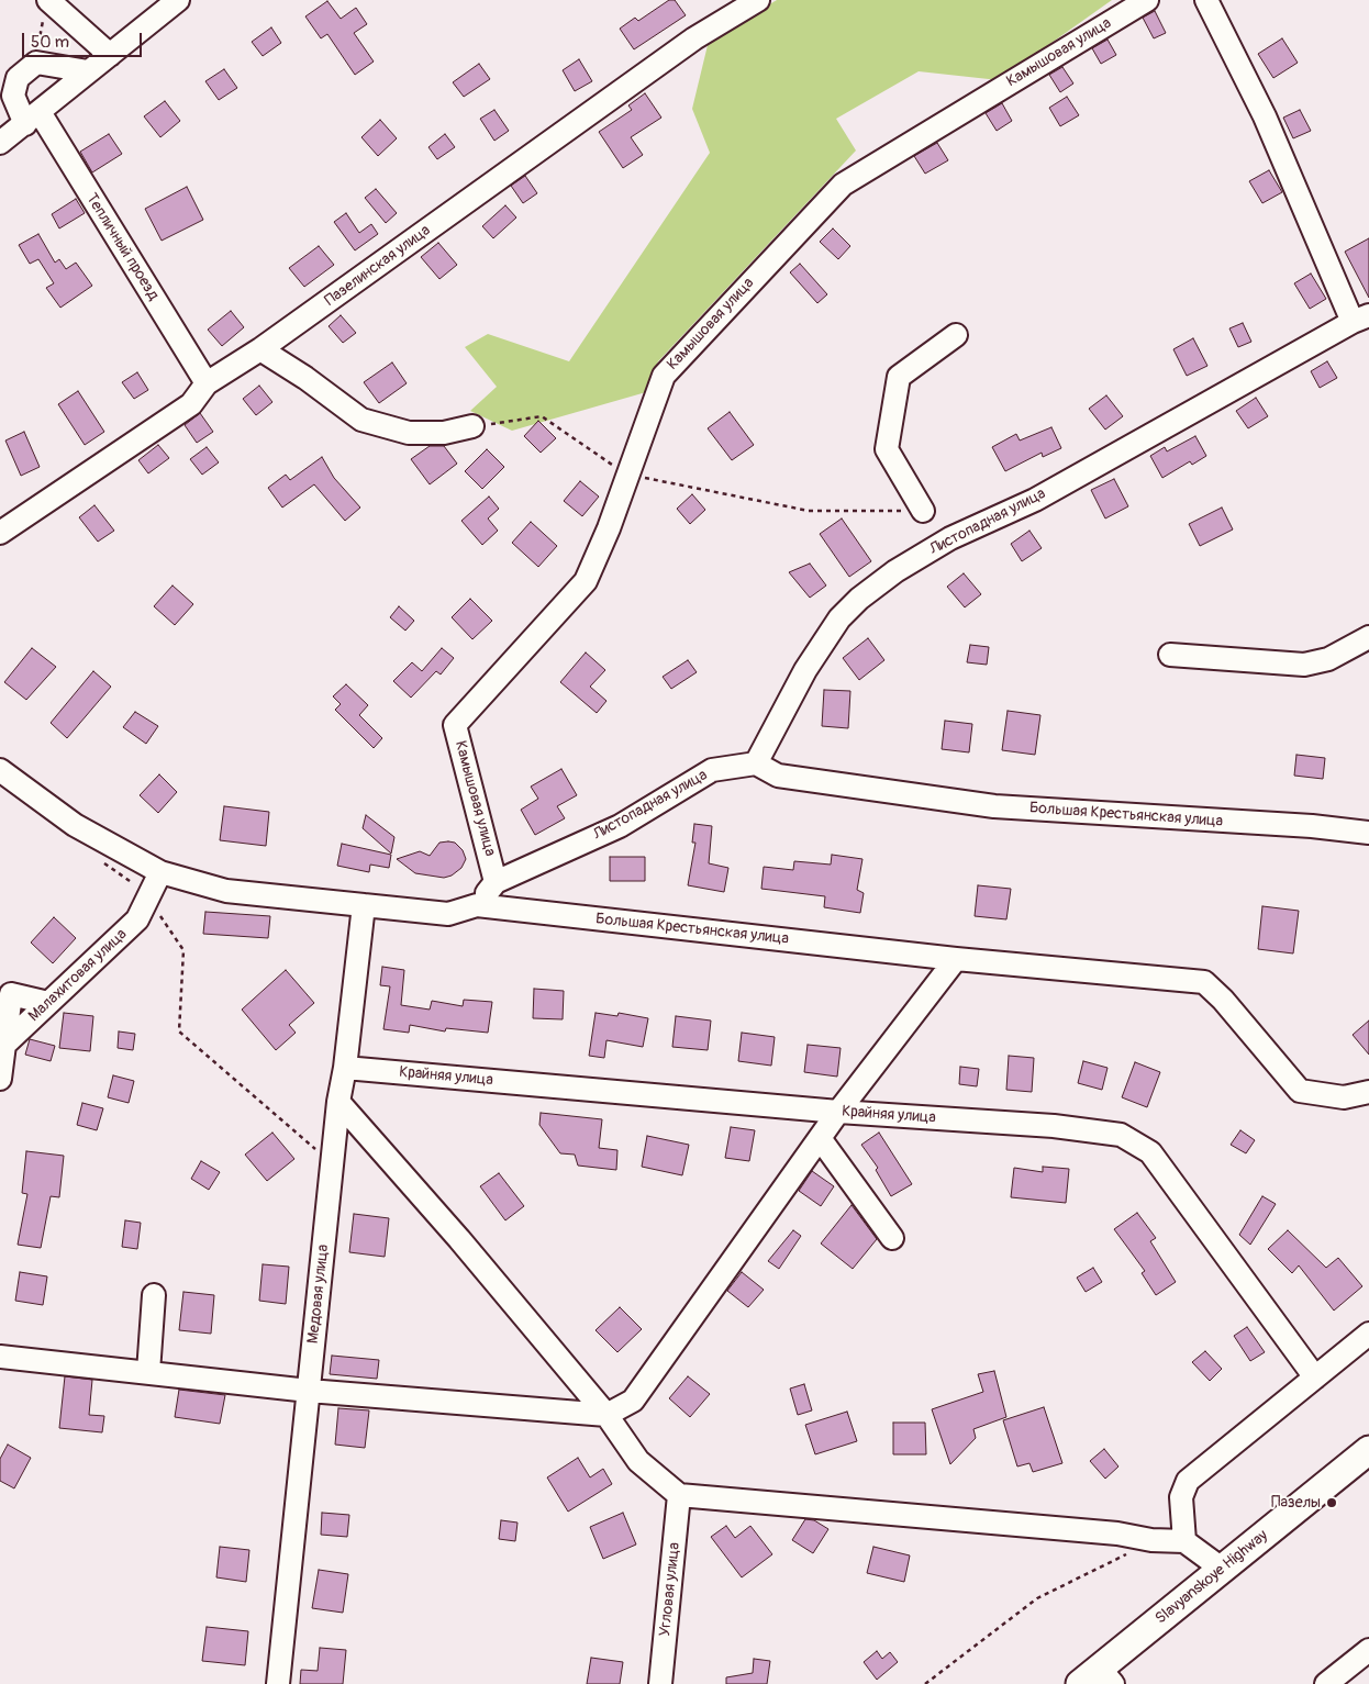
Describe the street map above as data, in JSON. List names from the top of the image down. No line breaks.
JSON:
{"streets":{"main road":["Slavyanskoye Highway"],"street":["Камышовая улица","Тепличный проезд","Пазелинская улица","Листопадная улица","Большая Крестьянская улица","Малахитовая улица","Крайняя улица","Медовая улица","Угловая улица"]},"crossings":[["Камышовая улица","Листопадная улица"],["Тепличный проезд","Пазелинская улица"],["Листопадная улица","Большая Крестьянская улица"],["Большая Крестьянская улица","Малахитовая улица"],["Большая Крестьянская улица","Медовая улица"],["Крайняя улица","Медовая улица"]],"places":["Пазелы"],"scale_bar":"50 m"}
